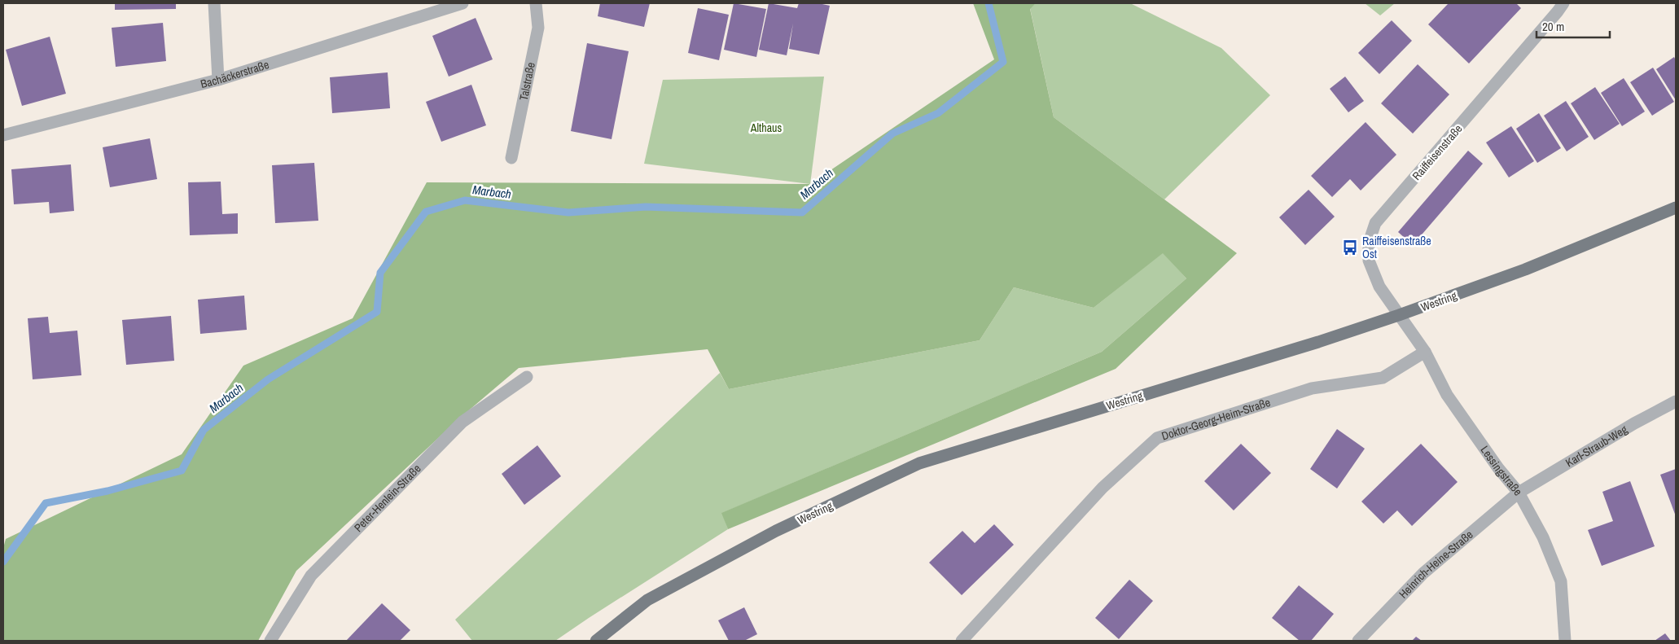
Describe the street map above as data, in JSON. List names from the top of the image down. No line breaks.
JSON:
{"streets":{"main road":["Westring"],"street":["Bachäckerstraße","Talstraße","Raiffeisenstraße","Doktor-Georg-Heim-Straße","Karl-Straub-Weg","Lessingstraße","Peter-Henlein-Straße","Heinrich-Heine-Straße"]},"crossings":[["Raiffeisenstraße","Westring"],["Raiffeisenstraße","Lessingstraße"],["Westring","Lessingstraße"],["Doktor-Georg-Heim-Straße","Lessingstraße"],["Karl-Straub-Weg","Lessingstraße"],["Karl-Straub-Weg","Heinrich-Heine-Straße"],["Lessingstraße","Heinrich-Heine-Straße"]],"water":["Marbach"],"parks":["Althaus"],"places":{"bus stop":["Raiffeisenstraße Ost"]},"scale_bar":"20 m"}
